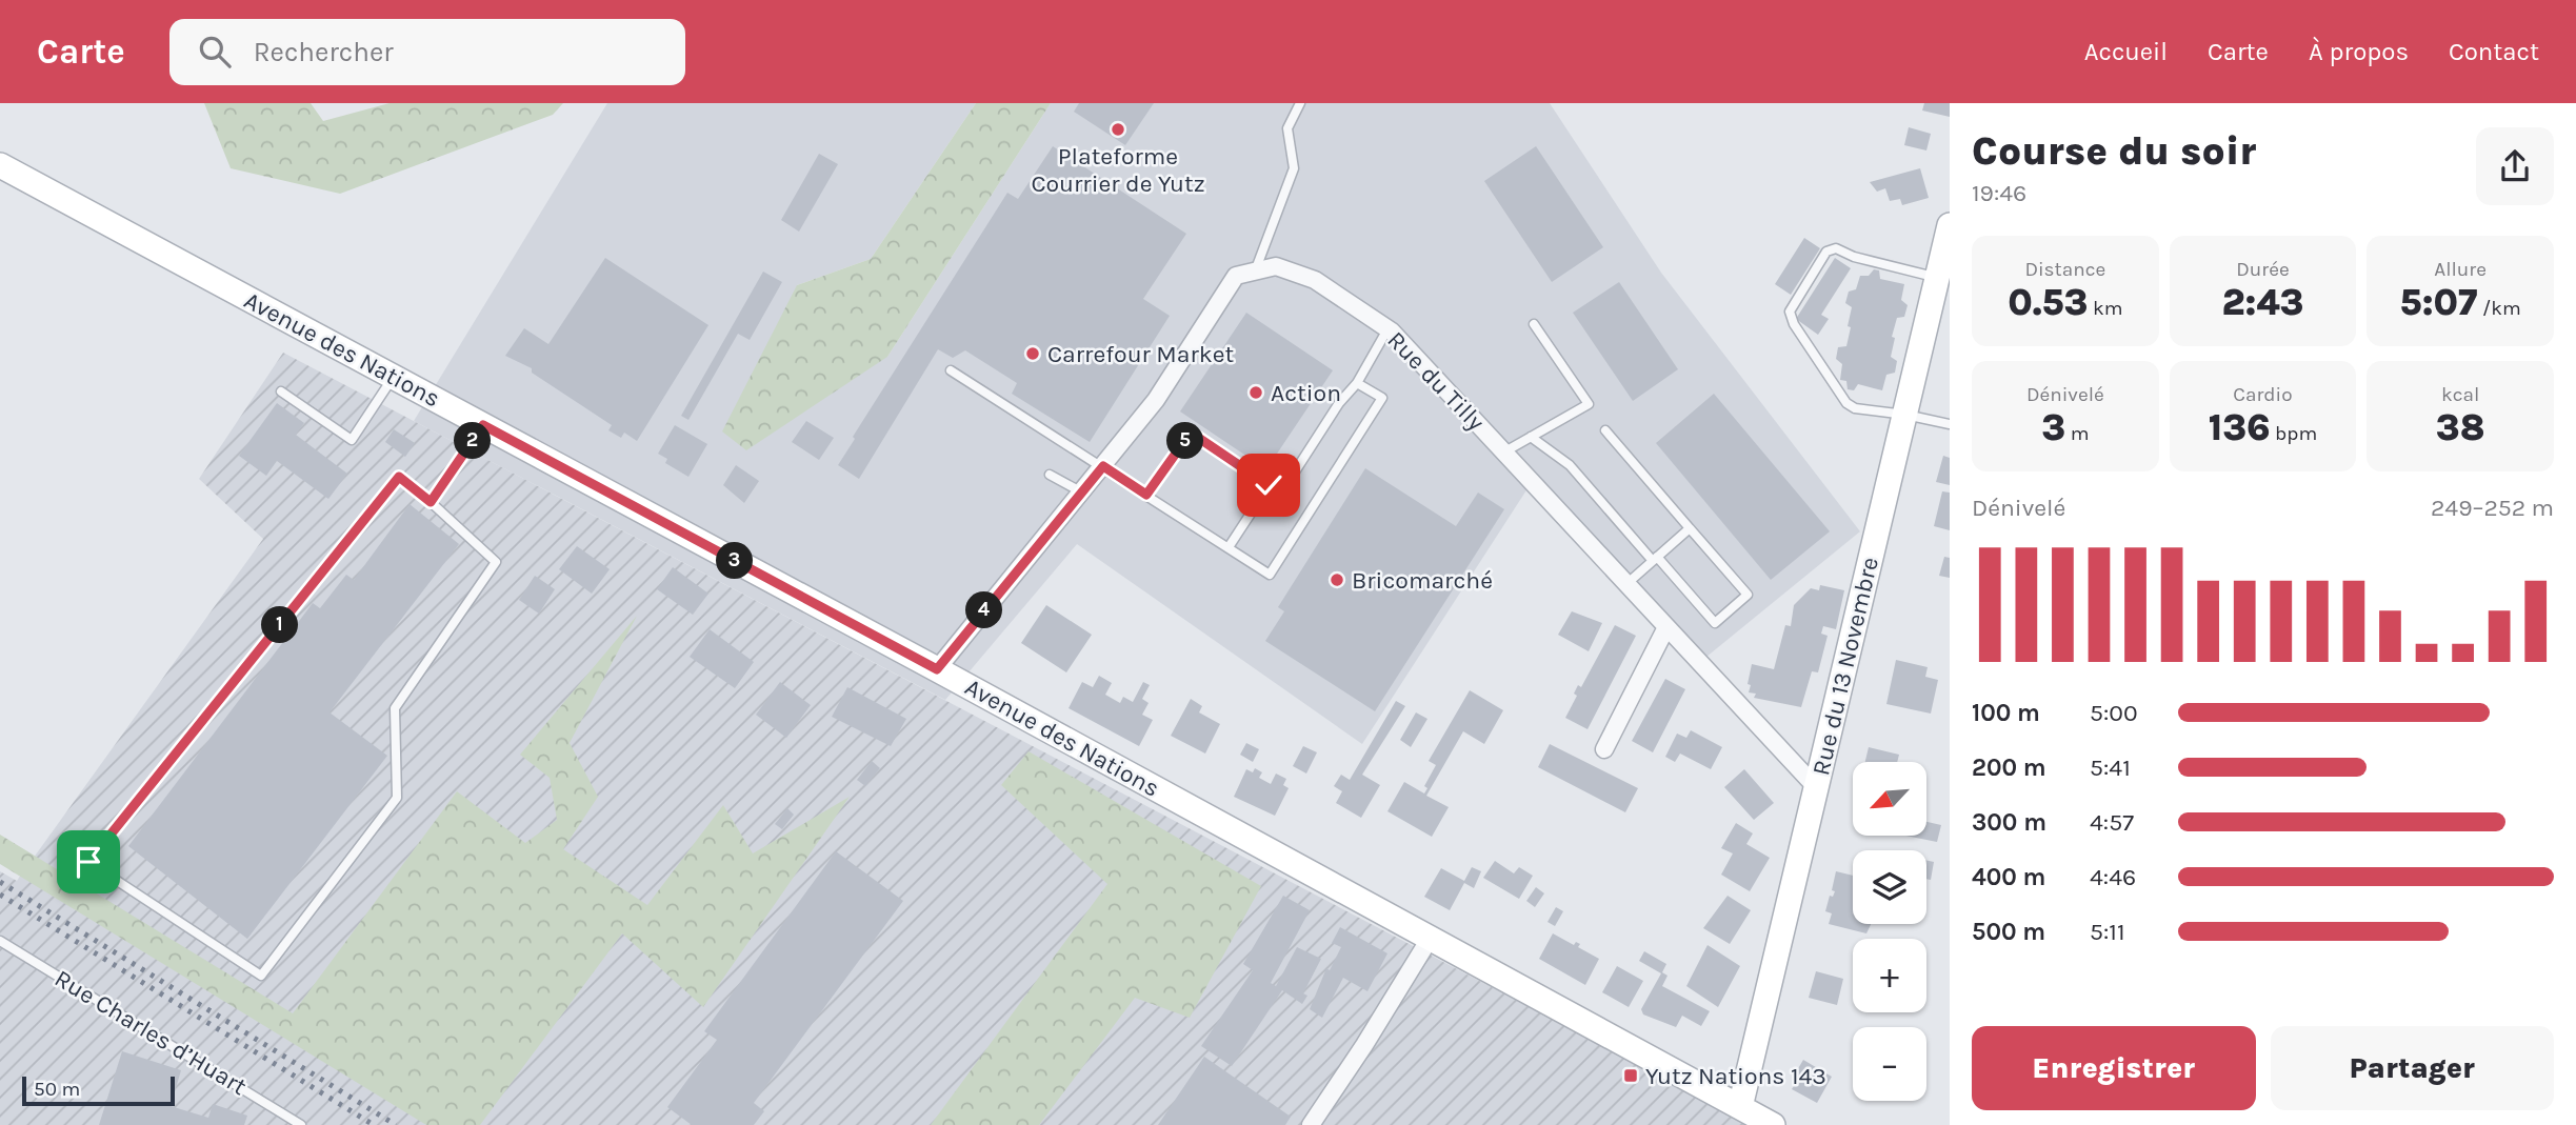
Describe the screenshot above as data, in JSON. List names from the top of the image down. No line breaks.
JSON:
{"streets":{"main road":["Avenue des Nations","Rue du 13 Novembre"],"street":["Rue du Tilly"],"lane":["Rue Charles d’Huart"]},"crossings":[["Avenue des Nations","Rue du 13 Novembre"],["Rue du Tilly","Rue du 13 Novembre"]],"places":{"other":["Plateforme Courrier de Yutz","Carrefour Market","Action","Bricomarché"],"transit":["Yutz Nations 143"]},"scale_bar":"50 m","north":"bottom left","page":{"header":"Carte","search":"Rechercher","nav":["Accueil","Carte","À propos","Contact"],"heading":["Course du soir","19:46"],"stats":[["Distance","0.53 km"],["Durée","2:43"],["Allure","5:07 /km"],["Dénivelé","3 m"],["Cardio","136 bpm"],["kcal","38"]],"pins":["2","5","3","4","1"],"chart":["Dénivelé","249–252 m"],"list":[{"name":"100 m","note":"5:00"},{"name":"200 m","note":"5:41"},{"name":"300 m","note":"4:57"},{"name":"400 m","note":"4:46"},{"name":"500 m","note":"5:11"}],"map_buttons":["+","−"],"buttons":["Enregistrer","Partager"],"scale":"50 m"}}
